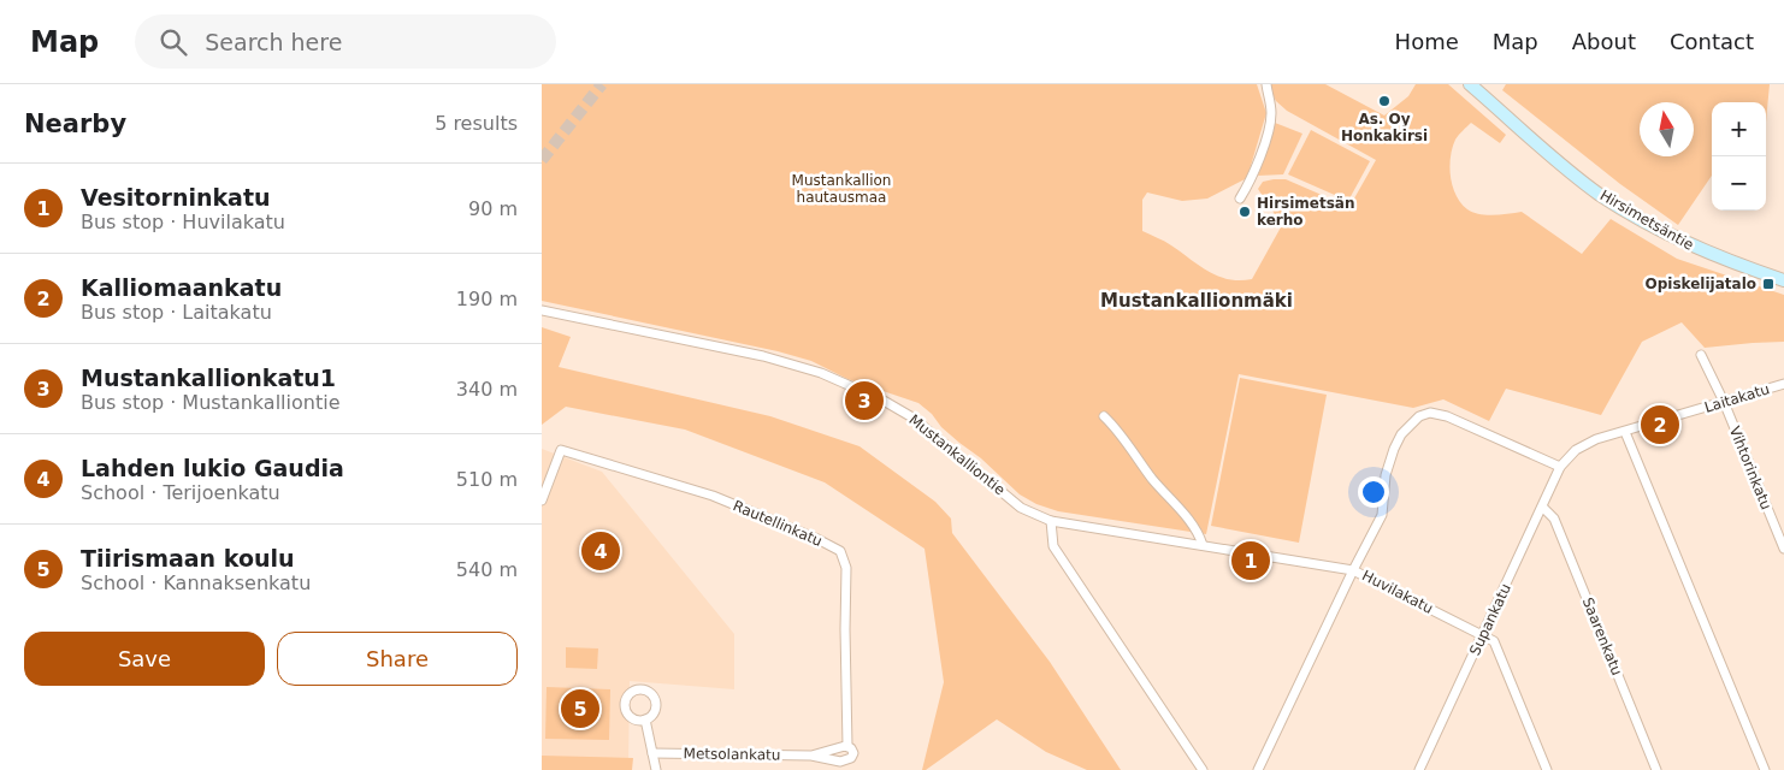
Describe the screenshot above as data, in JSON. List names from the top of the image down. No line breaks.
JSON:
{"streets":{"street":["Hirsimetsäntie","Laitakatu","Mustankalliontie","Vihtorinkatu","Rautellinkatu","Huvilakatu","Supankatu","Saarenkatu","Metsolankatu"]},"crossings":[["Laitakatu","Vihtorinkatu"],["Laitakatu","Supankatu"],["Mustankalliontie","Huvilakatu"],["Rautellinkatu","Metsolankatu"],["Huvilakatu","Supankatu"],["Supankatu","Saarenkatu"]],"districts":["Mustankallionmäki"],"parks":["Mustankallion hautausmaa"],"places":{"other":["As. Oy Honkakirsi","Hirsimetsän kerho"],"transit":["Opiskelijatalo"]},"north":"top","page":{"header":"Map","search":"Search here","nav":["Home","Map","About","Contact"],"heading":["Nearby","5 results"],"map_buttons":["+","−"],"list":[{"mark":"1","name":"Vesitorninkatu","note":"Bus stop · Huvilakatu","value":"90 m"},{"mark":"2","name":"Kalliomaankatu","note":"Bus stop · Laitakatu","value":"190 m"},{"mark":"3","name":"Mustankallionkatu1","note":"Bus stop · Mustankalliontie","value":"340 m"},{"mark":"4","name":"Lahden lukio Gaudia","note":"School · Terijoenkatu","value":"510 m"},{"mark":"5","name":"Tiirismaan koulu","note":"School · Kannaksenkatu","value":"540 m"}],"pins":["3","2","4","1","5"],"buttons":["Save","Share"]}}
